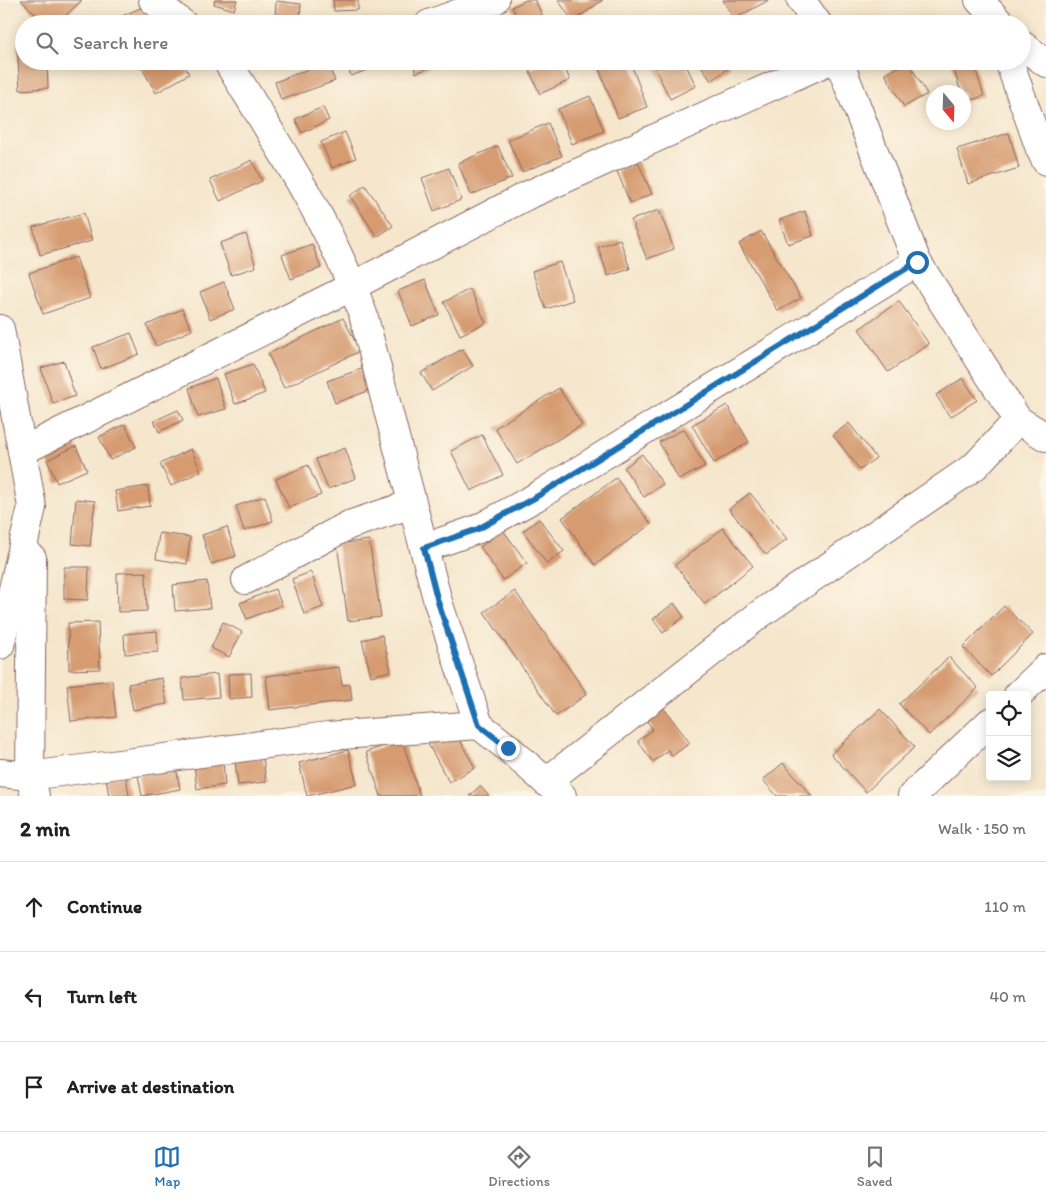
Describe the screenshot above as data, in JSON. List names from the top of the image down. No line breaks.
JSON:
{"north":"bottom","page":{"search":"Search here","heading":["2 min","Walk · 150 m"],"list":[["Continue","110 m"],["Turn left","40 m"],"Arrive at destination"],"nav":["Map","Directions","Saved"]}}
